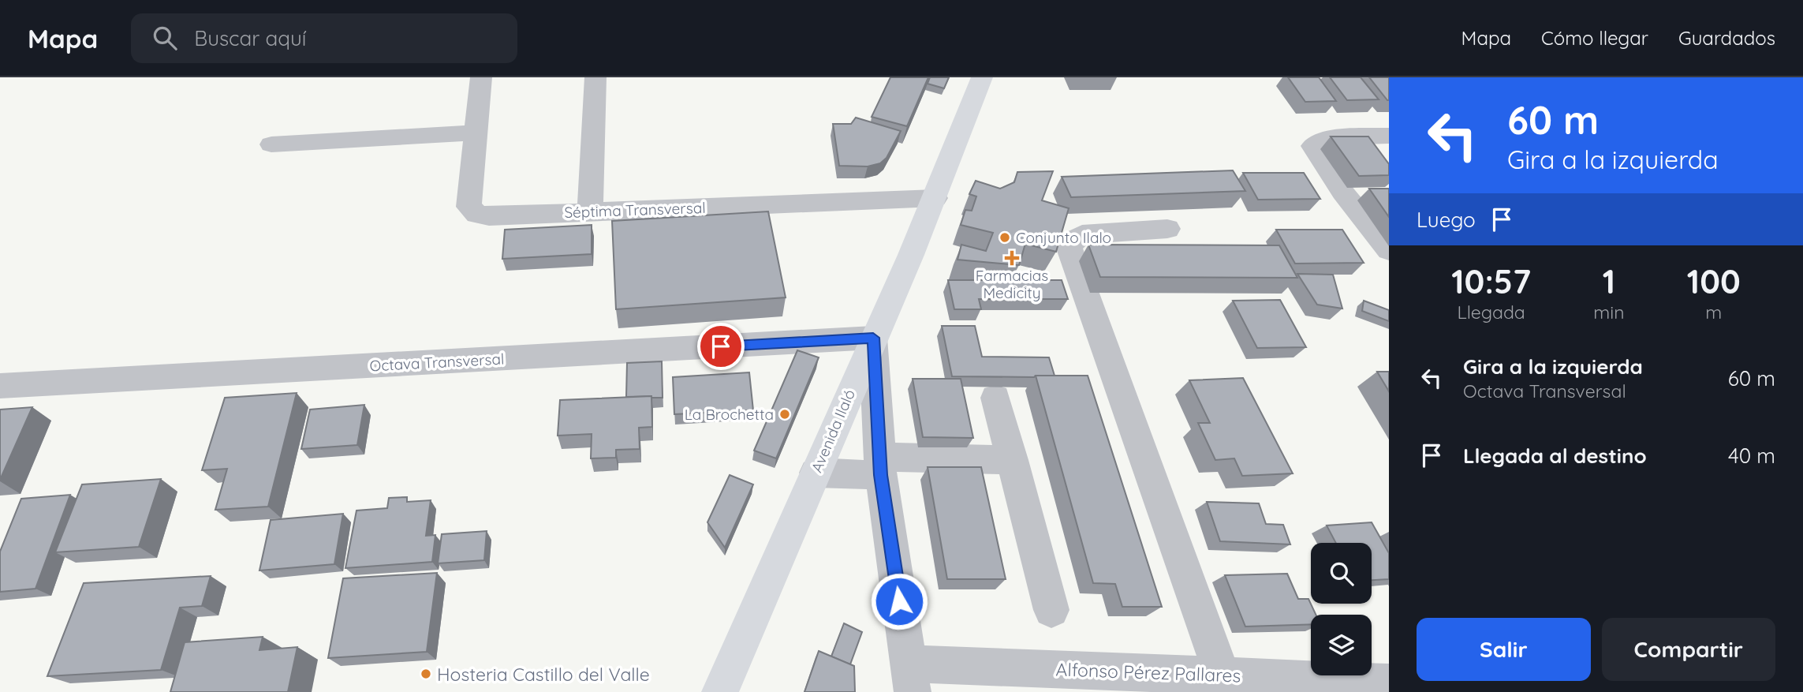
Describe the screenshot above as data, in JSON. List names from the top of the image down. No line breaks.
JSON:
{"streets":{"main road":["Avenida Ilaló"],"street":["Séptima Transversal","Octava Transversal","Alfonso Pérez Pallares"]},"crossings":[["Séptima Transversal","Avenida Ilaló"],["Octava Transversal","Avenida Ilaló"]],"places":{"other":["Conjunto Ilalo","La Brochetta","Hosteria Castillo del Valle"],"health":["Farmacias Medicity"]},"page":{"header":"Mapa","search":"Buscar aquí","nav":["Mapa","Cómo llegar","Guardados"],"turn":["60 m","Gira a la izquierda"],"then":"Luego","eta":["10:57","Llegada","1","min","100","m"],"list":[{"name":"Gira a la izquierda","note":"Octava Transversal","value":"60 m"},{"name":"Llegada al destino","value":"40 m"}],"buttons":["Salir","Compartir"]}}
